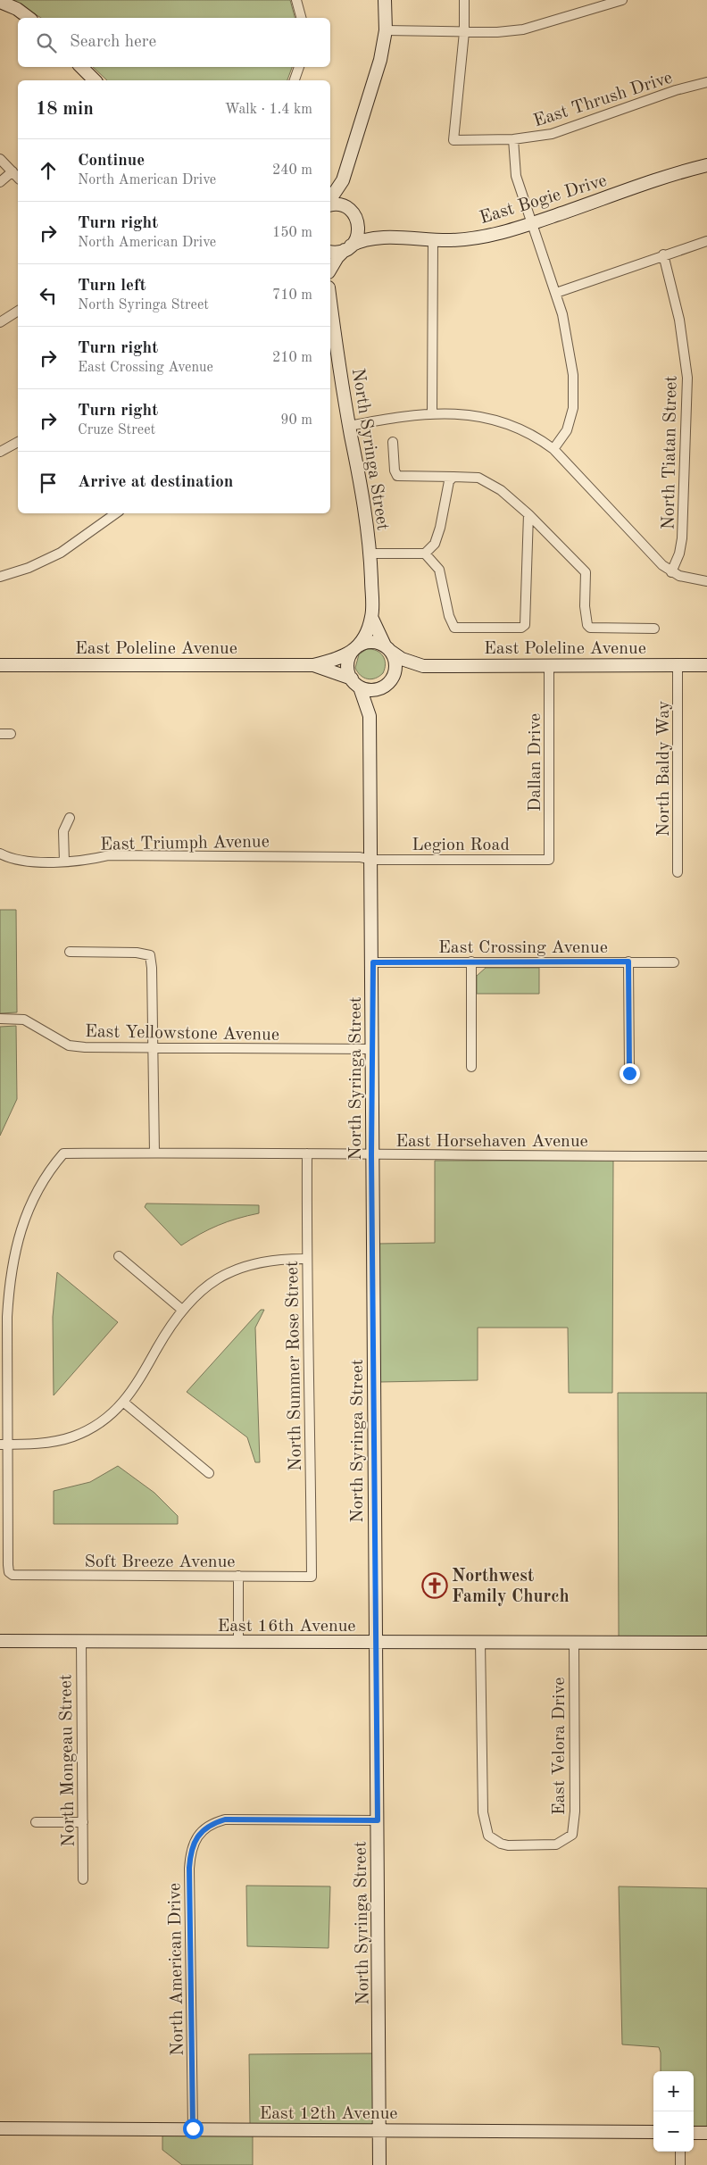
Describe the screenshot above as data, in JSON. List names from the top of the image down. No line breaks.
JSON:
{"streets":{"street":["East Thrush Drive","East Bogie Drive","North Syringa Street","North Tiatan Street","East Poleline Avenue","Dallan Drive","North Baldy Way","East Triumph Avenue","Legion Road","East Crossing Avenue","East Yellowstone Avenue","East Horsehaven Avenue","North Summer Rose Street","Soft Breeze Avenue","East 16th Avenue","East Velora Drive","North Mongeau Street","North American Drive","East 12th Avenue"]},"crossings":[["North Syringa Street","East Poleline Avenue"],["North Syringa Street","East Triumph Avenue"],["North Syringa Street","Legion Road"],["North Syringa Street","East Crossing Avenue"],["North Syringa Street","East Yellowstone Avenue"],["North Syringa Street","East Horsehaven Avenue"],["North Syringa Street","East 16th Avenue"],["North Syringa Street","North American Drive"],["North Syringa Street","East 12th Avenue"],["East Poleline Avenue","Dallan Drive"],["East Poleline Avenue","North Baldy Way"],["Dallan Drive","Legion Road"],["East Triumph Avenue","Legion Road"],["East Horsehaven Avenue","North Summer Rose Street"],["East Horsehaven Avenue","Soft Breeze Avenue"],["North Summer Rose Street","Soft Breeze Avenue"],["East 16th Avenue","East Velora Drive"],["East 16th Avenue","North Mongeau Street"],["North American Drive","East 12th Avenue"]],"places":{"church":["Northwest Family Church"]},"page":{"search":"Search here","heading":["18 min","Walk · 1.4 km"],"list":[["Continue","North American Drive","240 m"],["Turn right","North American Drive","150 m"],["Turn left","North Syringa Street","710 m"],["Turn right","East Crossing Avenue","210 m"],["Turn right","Cruze Street","90 m"],"Arrive at destination"],"map_buttons":["+","−"]}}
